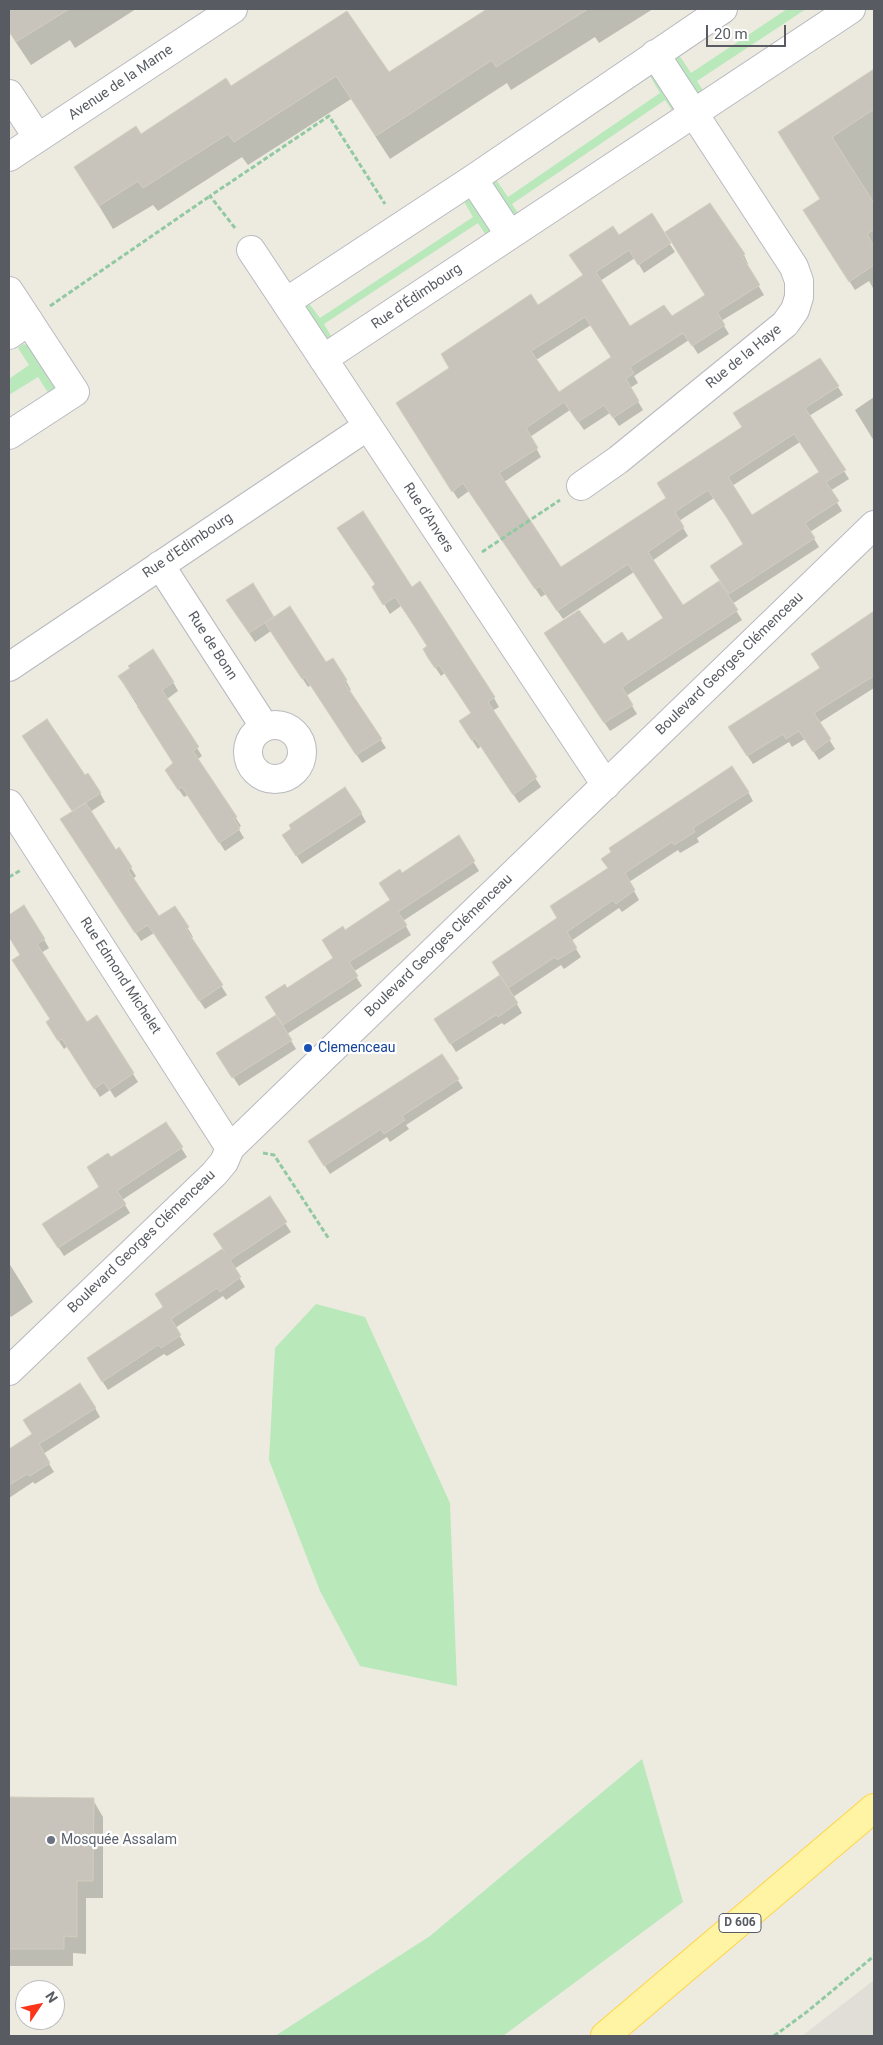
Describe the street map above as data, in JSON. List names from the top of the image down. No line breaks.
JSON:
{"streets":{"main road":["D 606"],"street":["Avenue de la Marne","Rue d’Édimbourg","Rue de la Haye","Rue d'Anvers","Rue d'Edimbourg","Rue de Bonn","Boulevard Georges Clémenceau","Rue Edmond Michelet"]},"crossings":[["Rue d’Édimbourg","Rue de la Haye"],["Rue d’Édimbourg","Rue d'Anvers"],["Rue d'Anvers","Rue d'Edimbourg"],["Rue d'Anvers","Boulevard Georges Clémenceau"],["Rue d'Edimbourg","Rue de Bonn"],["Boulevard Georges Clémenceau","Rue Edmond Michelet"]],"places":["Clemenceau","Mosquée Assalam"],"scale_bar":"20 m","north":"top right"}
